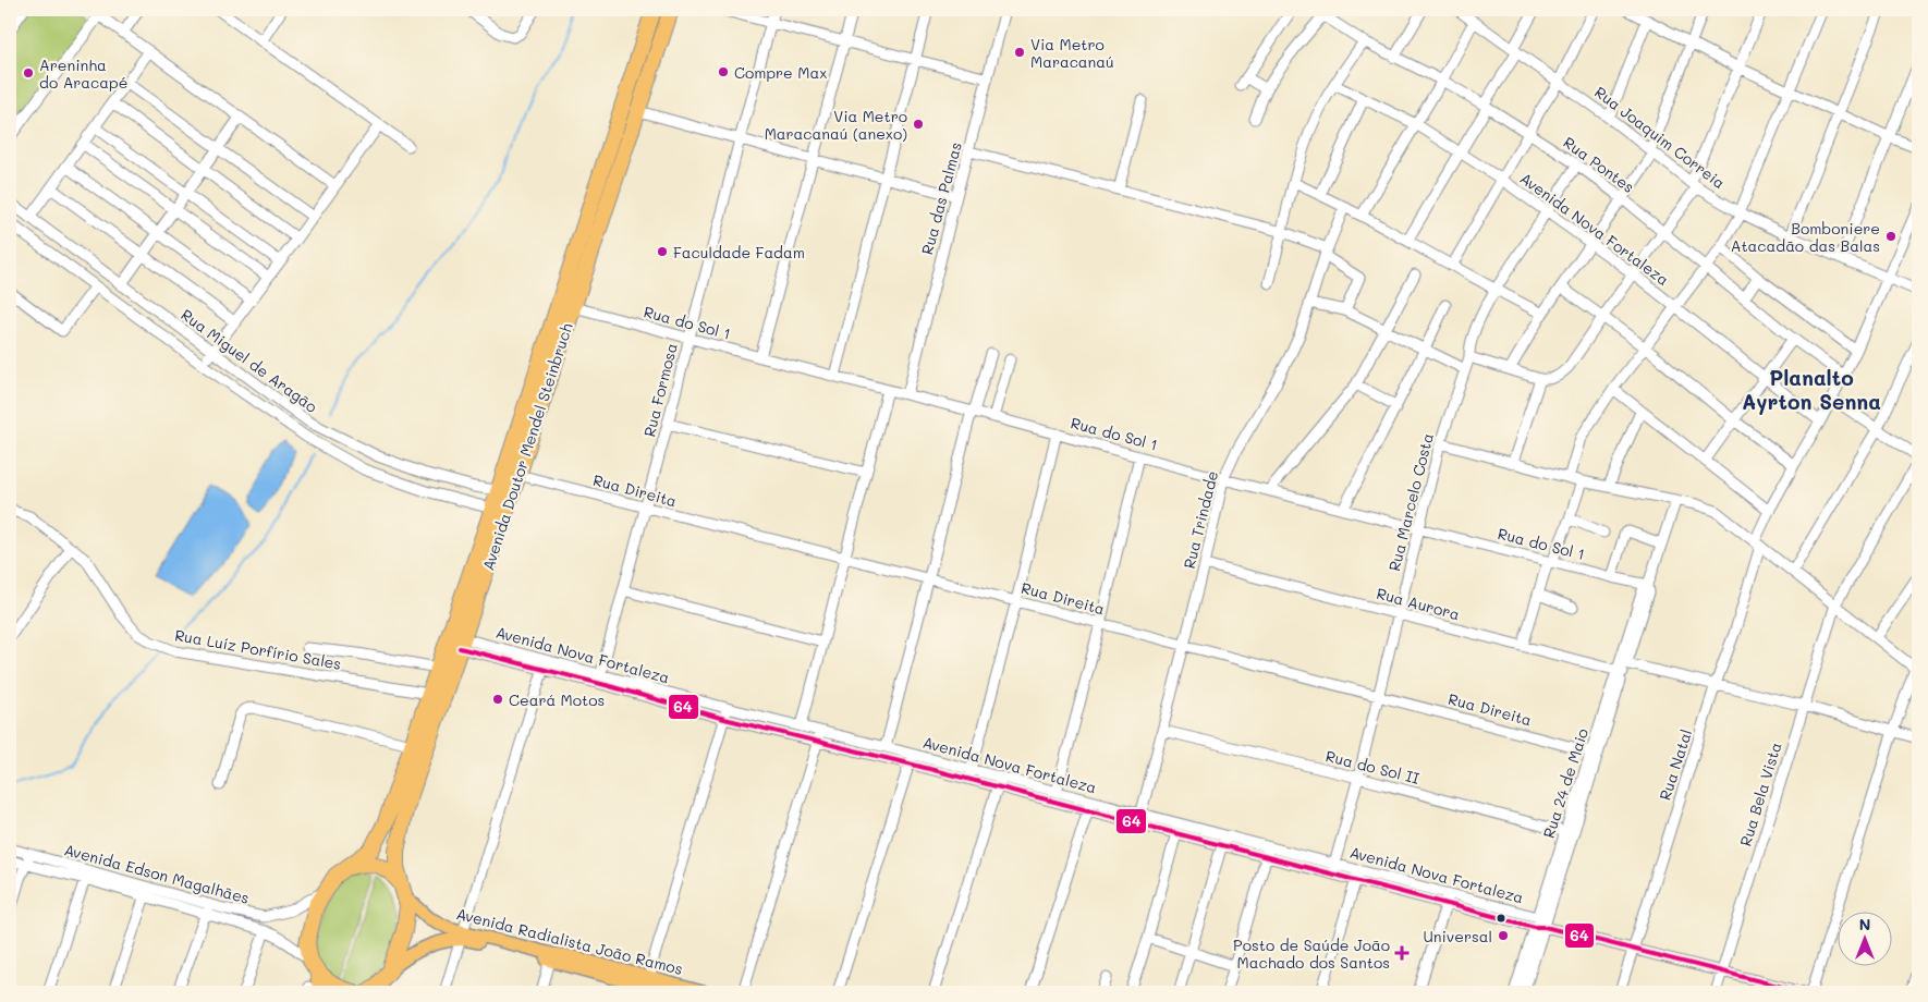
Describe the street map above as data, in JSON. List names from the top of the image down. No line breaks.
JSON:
{"streets":{"highway":["Avenida Doutor Mendel Steinbruch"],"main road":["Avenida Radialista João Ramos"],"street":["Rua Joaquim Correia","Rua Pontes","Rua das Palmas","Avenida Nova Fortaleza","Rua do Sol 1","Rua Miguel de Aragão","Rua Formosa","Rua Direita","Rua Marcelo Costa","Rua Trindade","Rua Aurora","Rua Luíz Porfírio Sales","Rua Natal","Rua do Sol II","Rua 24 de Maio","Rua Bela Vista","Avenida Edson Magalhães"]},"crossings":[["Rua Joaquim Correia","Rua Natal"],["Rua Pontes","Rua Marcelo Costa"],["Rua Pontes","Rua Natal"],["Rua das Palmas","Rua do Sol 1"],["Avenida Nova Fortaleza","Rua Formosa"],["Avenida Nova Fortaleza","Avenida Doutor Mendel Steinbruch"],["Avenida Nova Fortaleza","Rua Marcelo Costa"],["Avenida Nova Fortaleza","Rua Trindade"],["Avenida Nova Fortaleza","Rua Natal"],["Avenida Nova Fortaleza","Rua 24 de Maio"],["Avenida Nova Fortaleza","Rua Bela Vista"],["Rua do Sol 1","Rua Formosa"],["Rua do Sol 1","Avenida Doutor Mendel Steinbruch"],["Rua do Sol 1","Rua Marcelo Costa"],["Rua do Sol 1","Rua Trindade"],["Rua do Sol 1","Rua 24 de Maio"],["Rua Miguel de Aragão","Avenida Doutor Mendel Steinbruch"],["Rua Formosa","Rua Direita"],["Avenida Doutor Mendel Steinbruch","Rua Direita"],["Avenida Doutor Mendel Steinbruch","Rua Luíz Porfírio Sales"],["Avenida Doutor Mendel Steinbruch","Avenida Edson Magalhães"],["Avenida Doutor Mendel Steinbruch","Avenida Radialista João Ramos"],["Rua Direita","Rua Marcelo Costa"],["Rua Direita","Rua Trindade"],["Rua Direita","Rua 24 de Maio"],["Rua Marcelo Costa","Rua Aurora"],["Rua Marcelo Costa","Rua do Sol II"],["Rua Trindade","Rua Aurora"],["Rua Trindade","Rua do Sol II"],["Rua Aurora","Rua Natal"],["Rua Aurora","Rua 24 de Maio"],["Rua Aurora","Rua Bela Vista"],["Rua do Sol II","Rua 24 de Maio"],["Avenida Edson Magalhães","Avenida Radialista João Ramos"]],"districts":["Planalto Ayrton Senna"],"places":{"other":["Via Metro Maracanaú","Compre Max","Areninha do Aracapé","Via Metro Maracanaú (anexo)","Bomboniere Atacadão das Balas","Faculdade Fadam","Ceará Motos","Universal"],"health":["Posto de Saúde João Machado dos Santos"]},"lines":["transit line 64"],"north":"top"}
